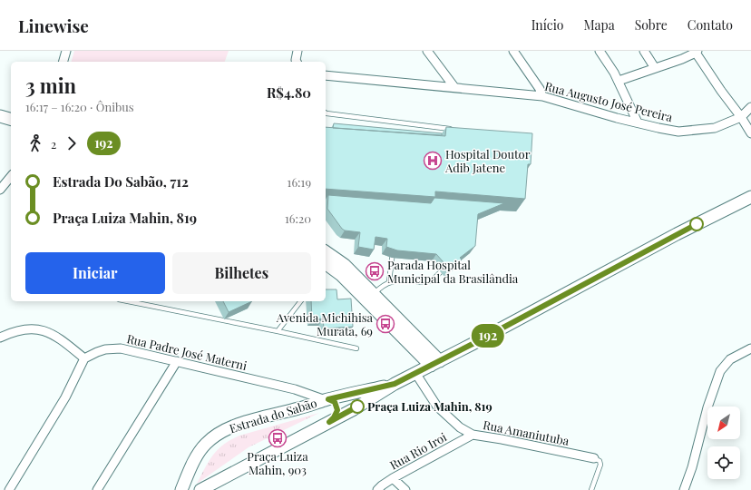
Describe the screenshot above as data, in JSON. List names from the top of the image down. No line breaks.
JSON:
{"streets":{"street":["Rua Augusto José Pereira","Rua Padre José Materni","Estrada do Sabão","Rua Amaniutuba","Rua Rio Iroi"]},"crossings":[["Rua Padre José Materni","Estrada do Sabão"],["Estrada do Sabão","Rua Amaniutuba"],["Rua Amaniutuba","Rua Rio Iroi"]],"places":{"hospital":["Hospital Doutor Adib Jatene"],"bus stop":["Parada Hospital Municipal da Brasilândia","Avenida Michihisa Murata, 69","Praça Luiza Mahin, 903"],"other":["Praça Luiza Mahin, 819"]},"lines":["bus line 192"],"north":"bottom left","page":{"header":"Linewise","nav":["Início","Mapa","Sobre","Contato"],"on_map":"192","heading":["3 min","16:17 – 16:20 · Ônibus","R$4.80"],"legs":["2","192"],"list":[{"name":"Estrada Do Sabão, 712","value":"16:19"},{"name":"Praça Luiza Mahin, 819","value":"16:20"}],"buttons":["Iniciar","Bilhetes"]}}
